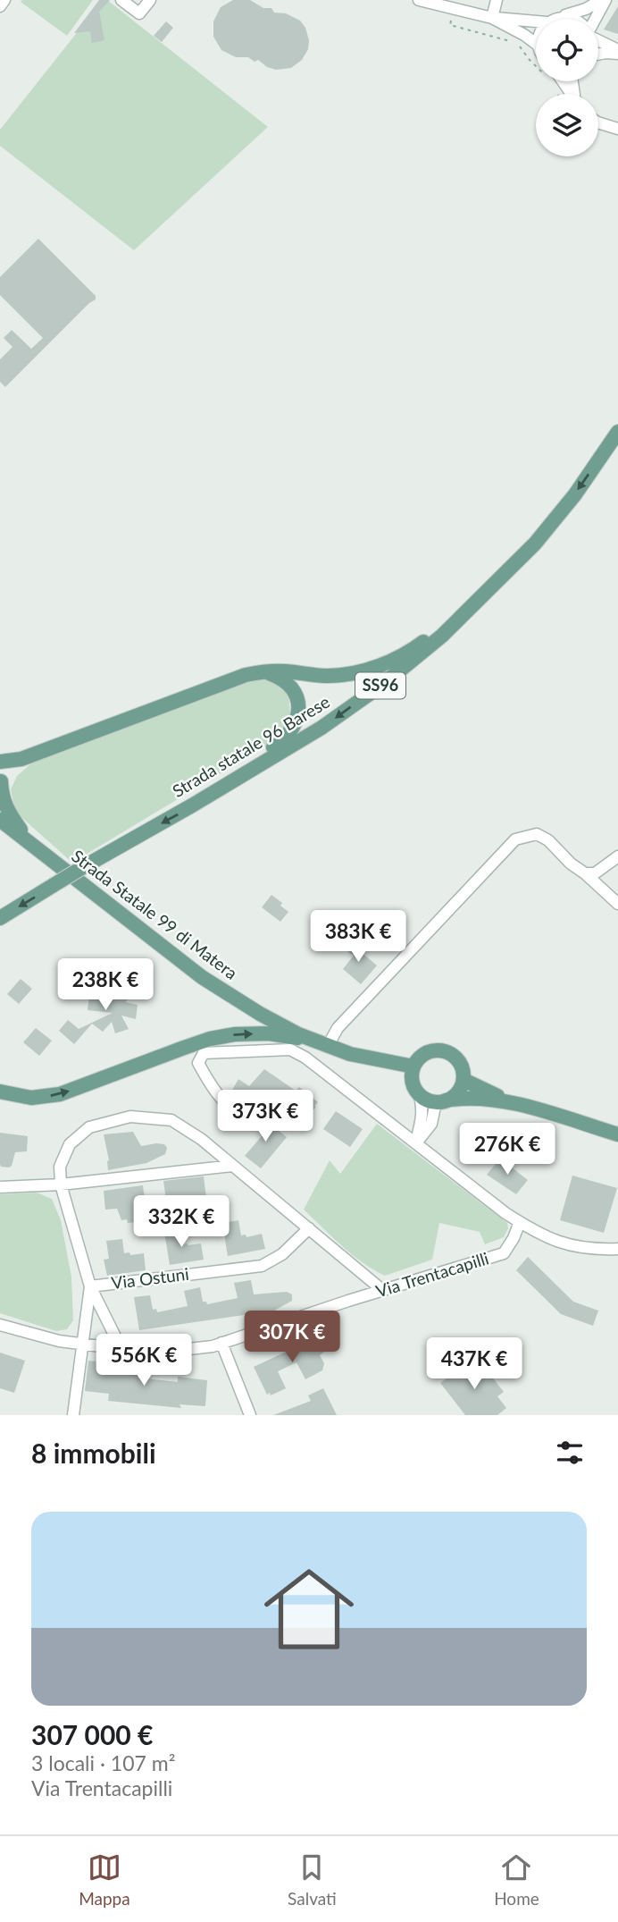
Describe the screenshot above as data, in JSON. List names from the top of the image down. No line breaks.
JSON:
{"streets":{"main road":["SS96","Strada statale 96 Barese","Strada Statale 99 di Matera"],"street":["Via Trentacapilli","Via Ostuni"]},"page":{"price":["383K €","238K €","373K €","276K €","332K €","307K €","556K €","437K €"],"heading":"8 immobili","list":[{"name":"307 000 €","note":"3 locali · 107 m² · Via Trentacapilli"}],"tabs":["Mappa","Salvati","Home"]}}
